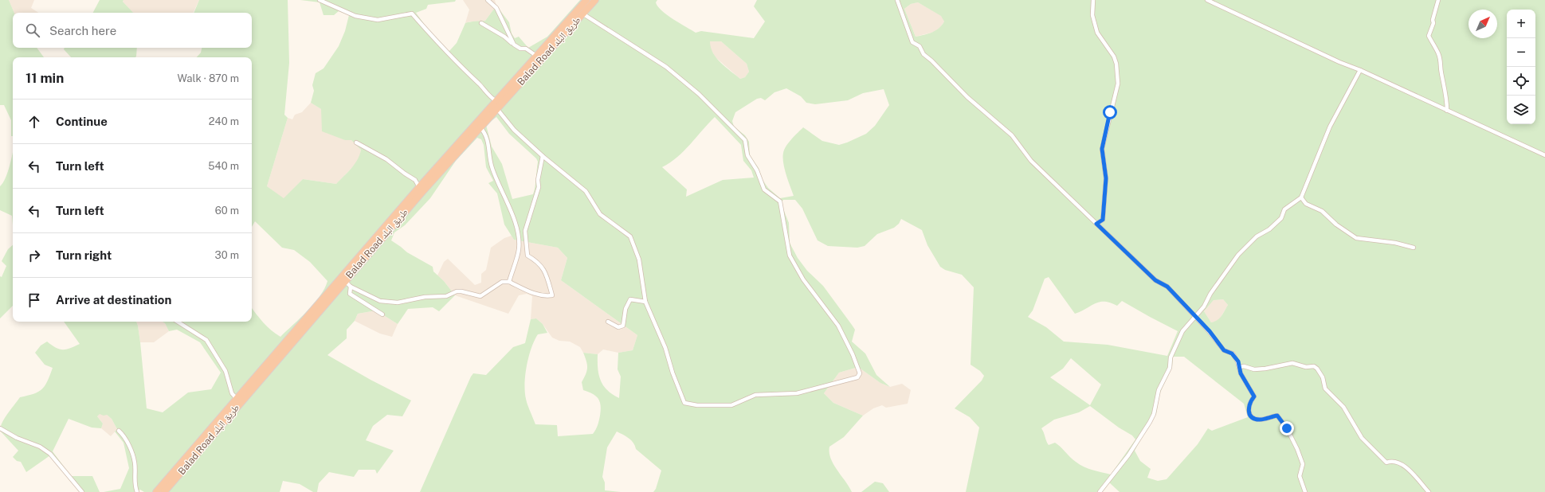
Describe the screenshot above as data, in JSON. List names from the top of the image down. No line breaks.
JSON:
{"streets":{"highway":["Balad Road طريق البلد"]},"north":"top right","page":{"map_buttons":["+","−"],"search":"Search here","heading":["11 min","Walk · 870 m"],"list":[["Continue","240 m"],["Turn left","540 m"],["Turn left","60 m"],["Turn right","30 m"],"Arrive at destination"]}}
